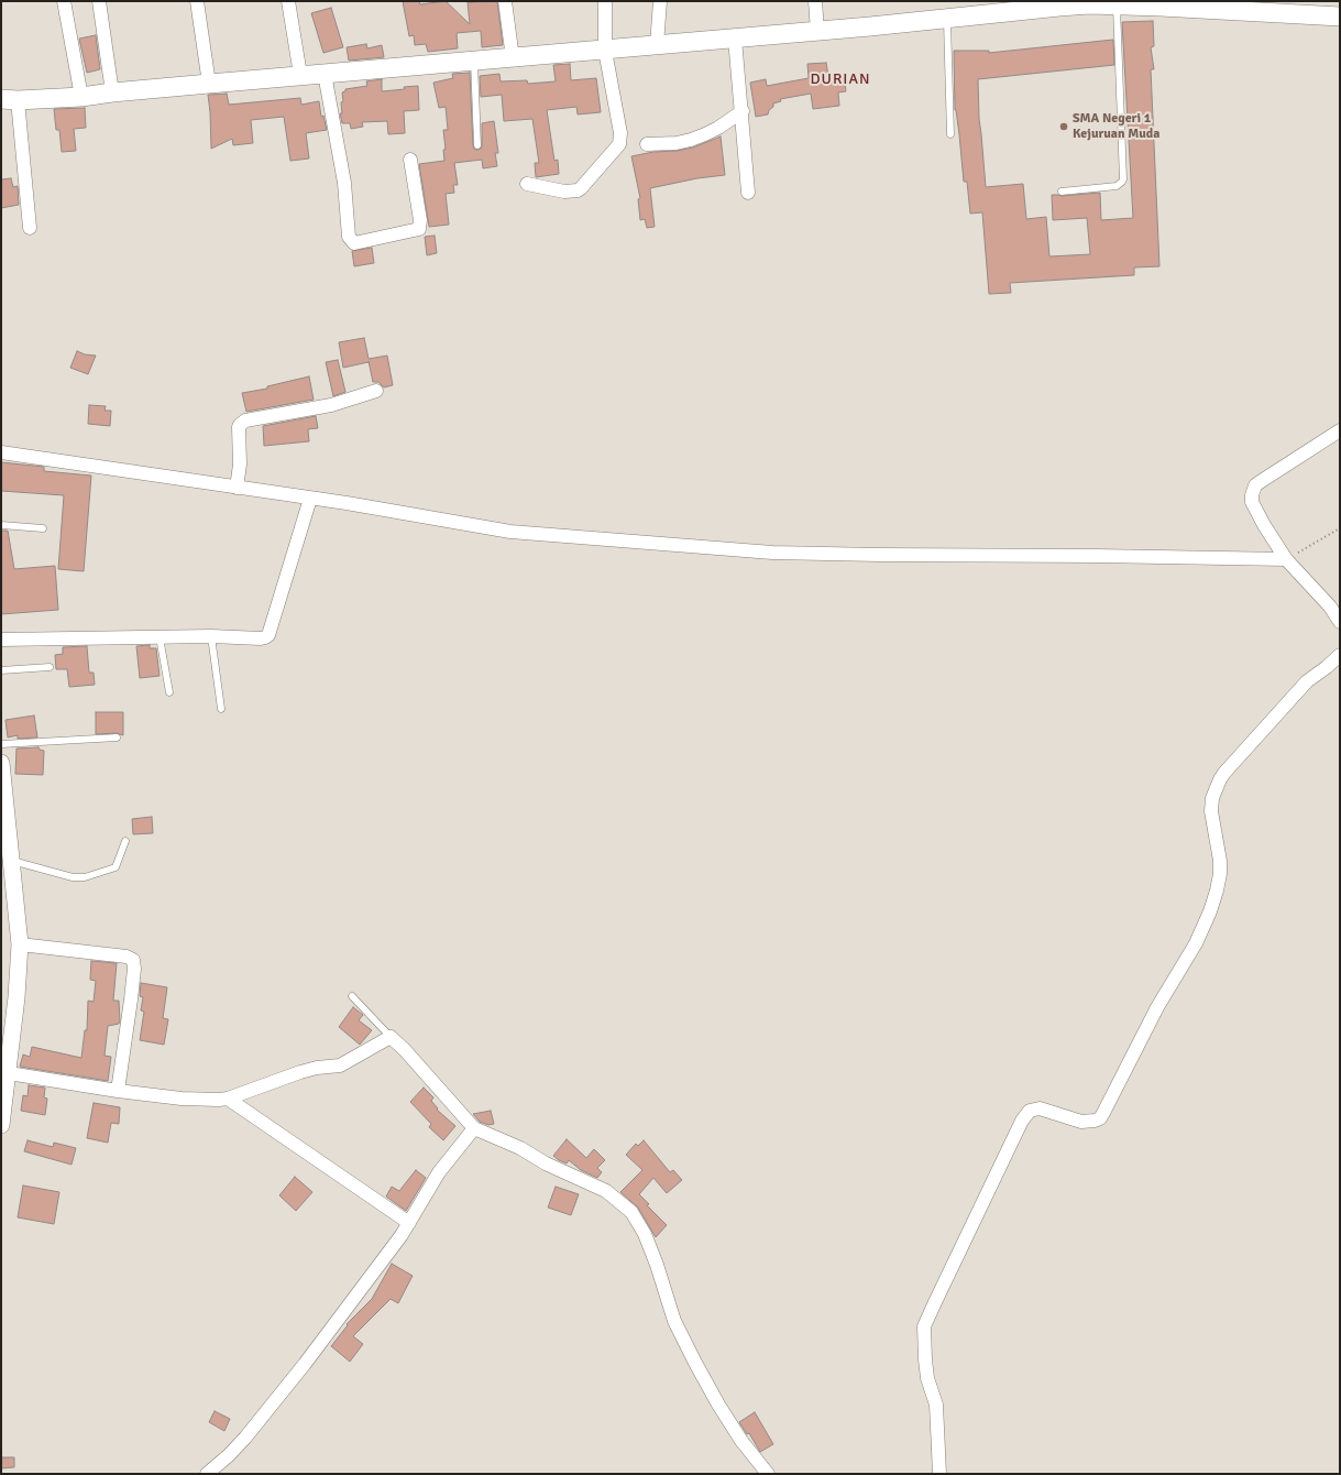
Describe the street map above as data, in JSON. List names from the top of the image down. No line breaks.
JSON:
{"districts":["DURIAN"],"places":["SMA Negeri 1 Kejuruan Muda"]}
